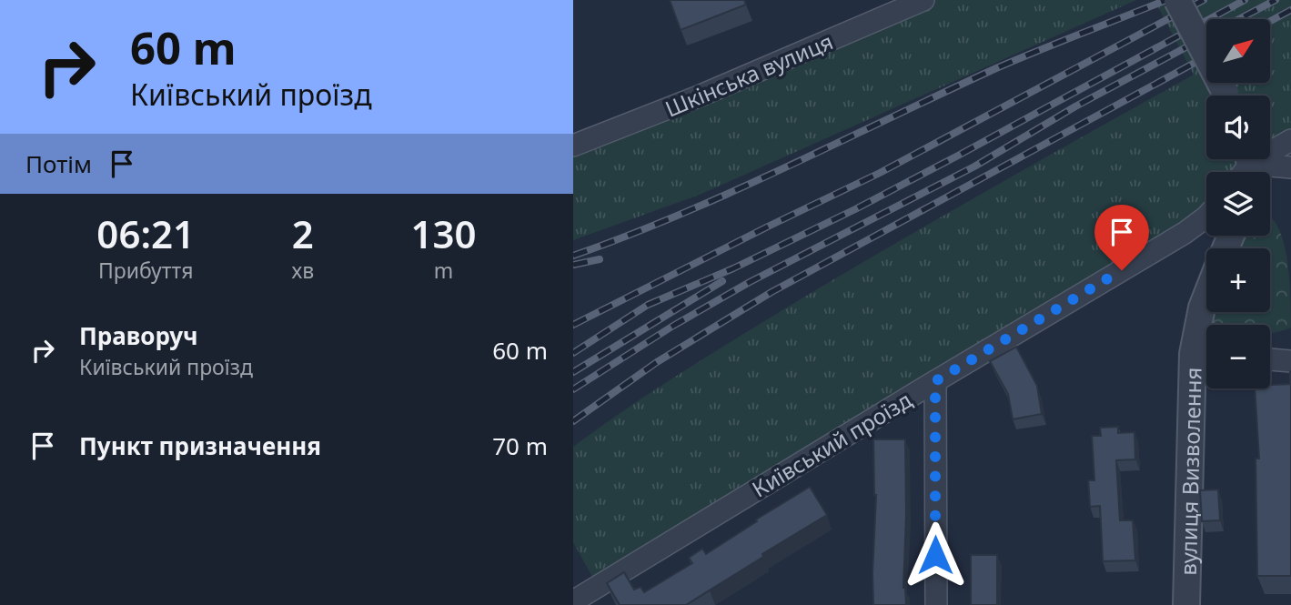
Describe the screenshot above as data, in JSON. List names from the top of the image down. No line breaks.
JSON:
{"streets":{"street":["Шкінська вулиця","Київський проїзд","вулиця Визволення"]},"north":"top right","page":{"turn":["60 m","Київський проїзд"],"map_buttons":["+","−"],"then":"Потім","eta":["06:21","Прибуття","2","хв","130","m"],"list":[{"name":"Праворуч","note":"Київський проїзд","value":"60 m"},{"name":"Пункт призначення","value":"70 m"}]}}
